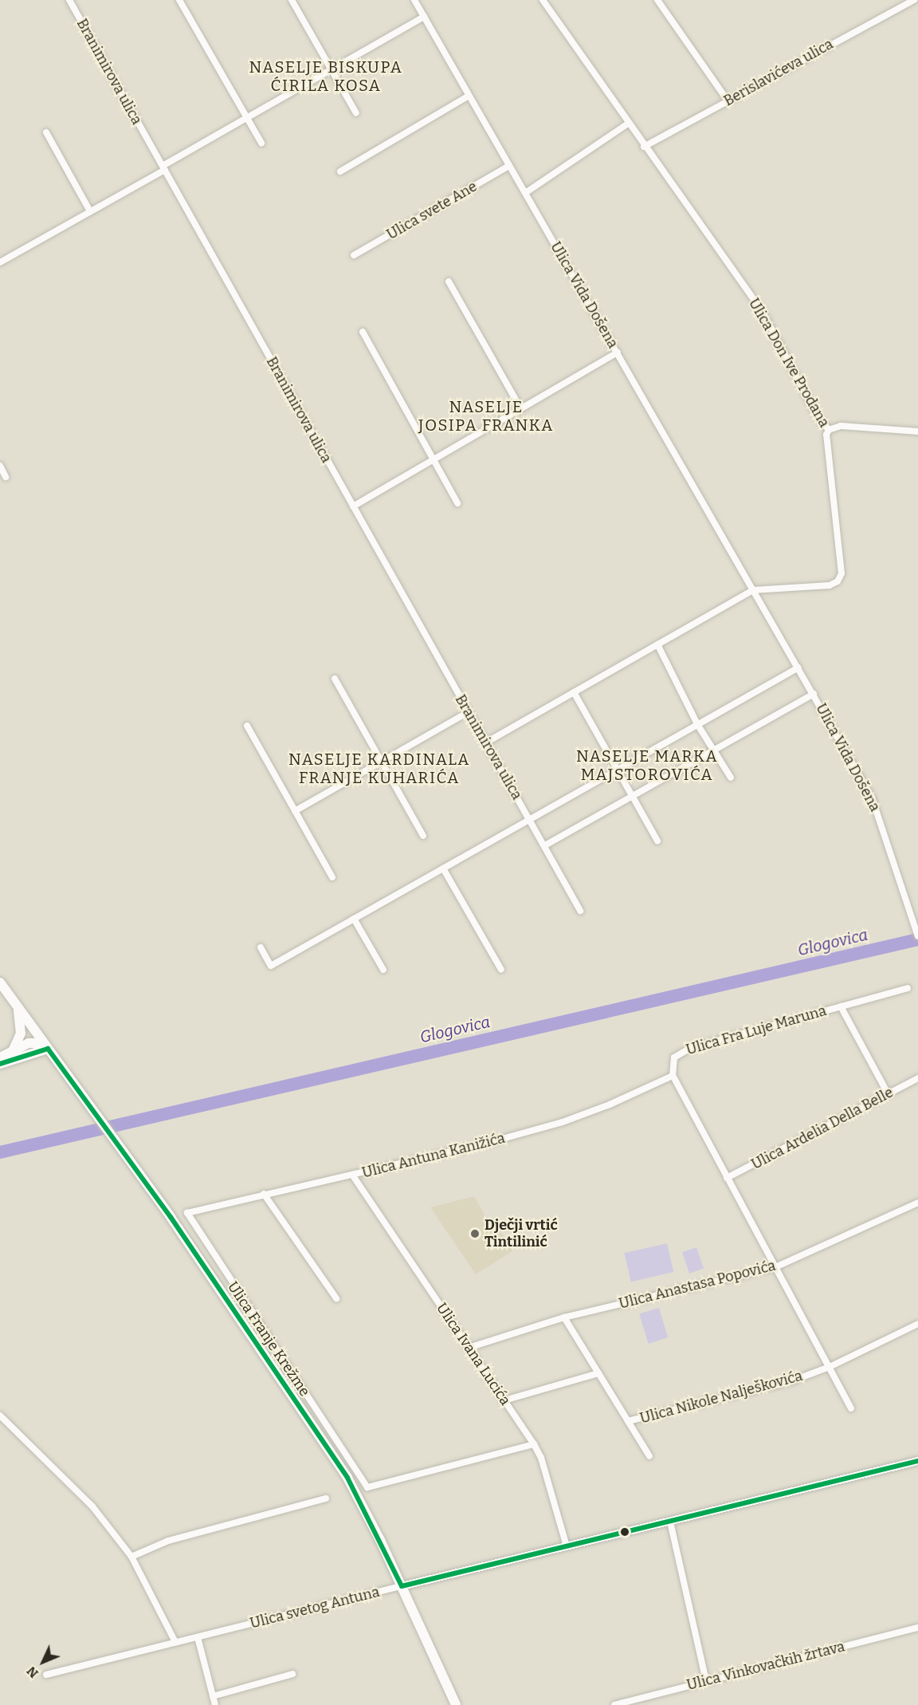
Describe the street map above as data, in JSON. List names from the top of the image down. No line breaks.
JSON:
{"streets":{"main road":["Ulica svetog Antuna"],"street":["Branimirova ulica","Berislavićeva ulica","Ulica svete Ane","Ulica Vida Došena","Ulica Don Ive Prodana","Ulica Fra Luje Maruna","Ulica Ardelia Della Belle","Ulica Antuna Kanižića","Ulica Anastasa Popovića","Ulica Franje Krežme","Ulica Ivana Lucića","Ulica Nikole Nalješkovića","Ulica Vinkovačkih žrtava"]},"crossings":[["Berislavićeva ulica","Ulica Don Ive Prodana"],["Ulica svete Ane","Ulica Vida Došena"],["Ulica Vida Došena","Ulica Don Ive Prodana"],["Ulica Fra Luje Maruna","Ulica Ardelia Della Belle"],["Ulica Fra Luje Maruna","Ulica Antuna Kanižića"],["Ulica Antuna Kanižića","Ulica Franje Krežme"],["Ulica Antuna Kanižića","Ulica Ivana Lucića"],["Ulica Anastasa Popovića","Ulica Ivana Lucića"],["Ulica Franje Krežme","Ulica Ivana Lucića"],["Ulica Ivana Lucića","Ulica svetog Antuna"]],"districts":["NASELJE BISKUPA ĆIRILA KOSA","NASELJE JOSIPA FRANKA","NASELJE MARKA MAJSTOROVIĆA","NASELJE KARDINALA FRANJE KUHARIĆA"],"water":["Glogovica"],"places":["Dječji vrtić Tintilinić"],"north":"bottom left"}
